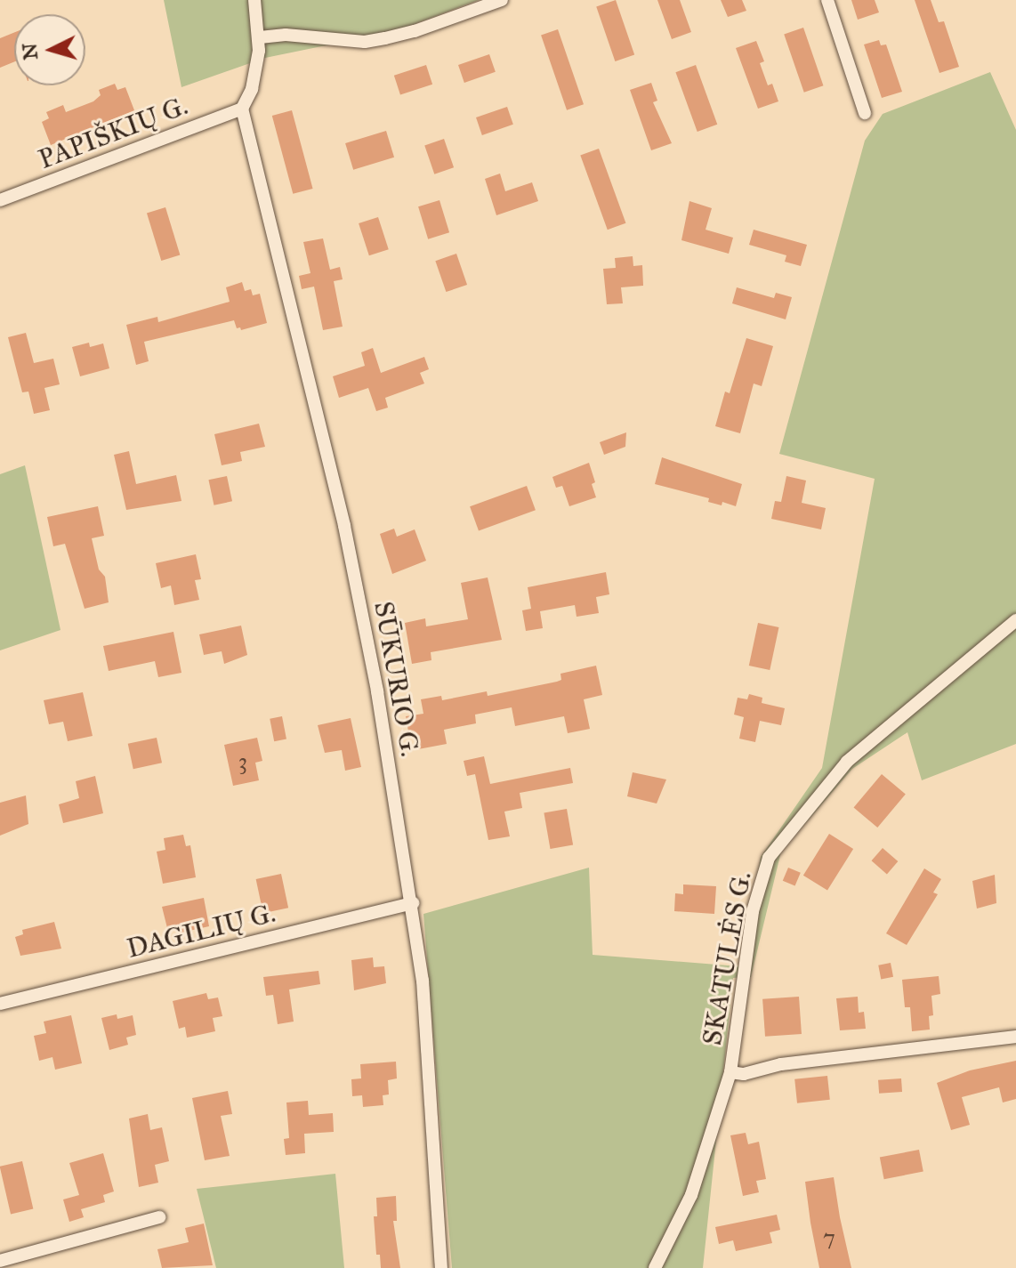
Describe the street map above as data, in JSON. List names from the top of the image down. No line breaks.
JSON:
{"streets":{"street":["PAPIŠKIŲ G.","SŪKURIO G.","DAGILIŲ G.","SKATULĖS G."]},"crossings":[["PAPIŠKIŲ G.","SŪKURIO G."],["SŪKURIO G.","DAGILIŲ G."]],"house_numbers":["3","7"],"north":"left"}
